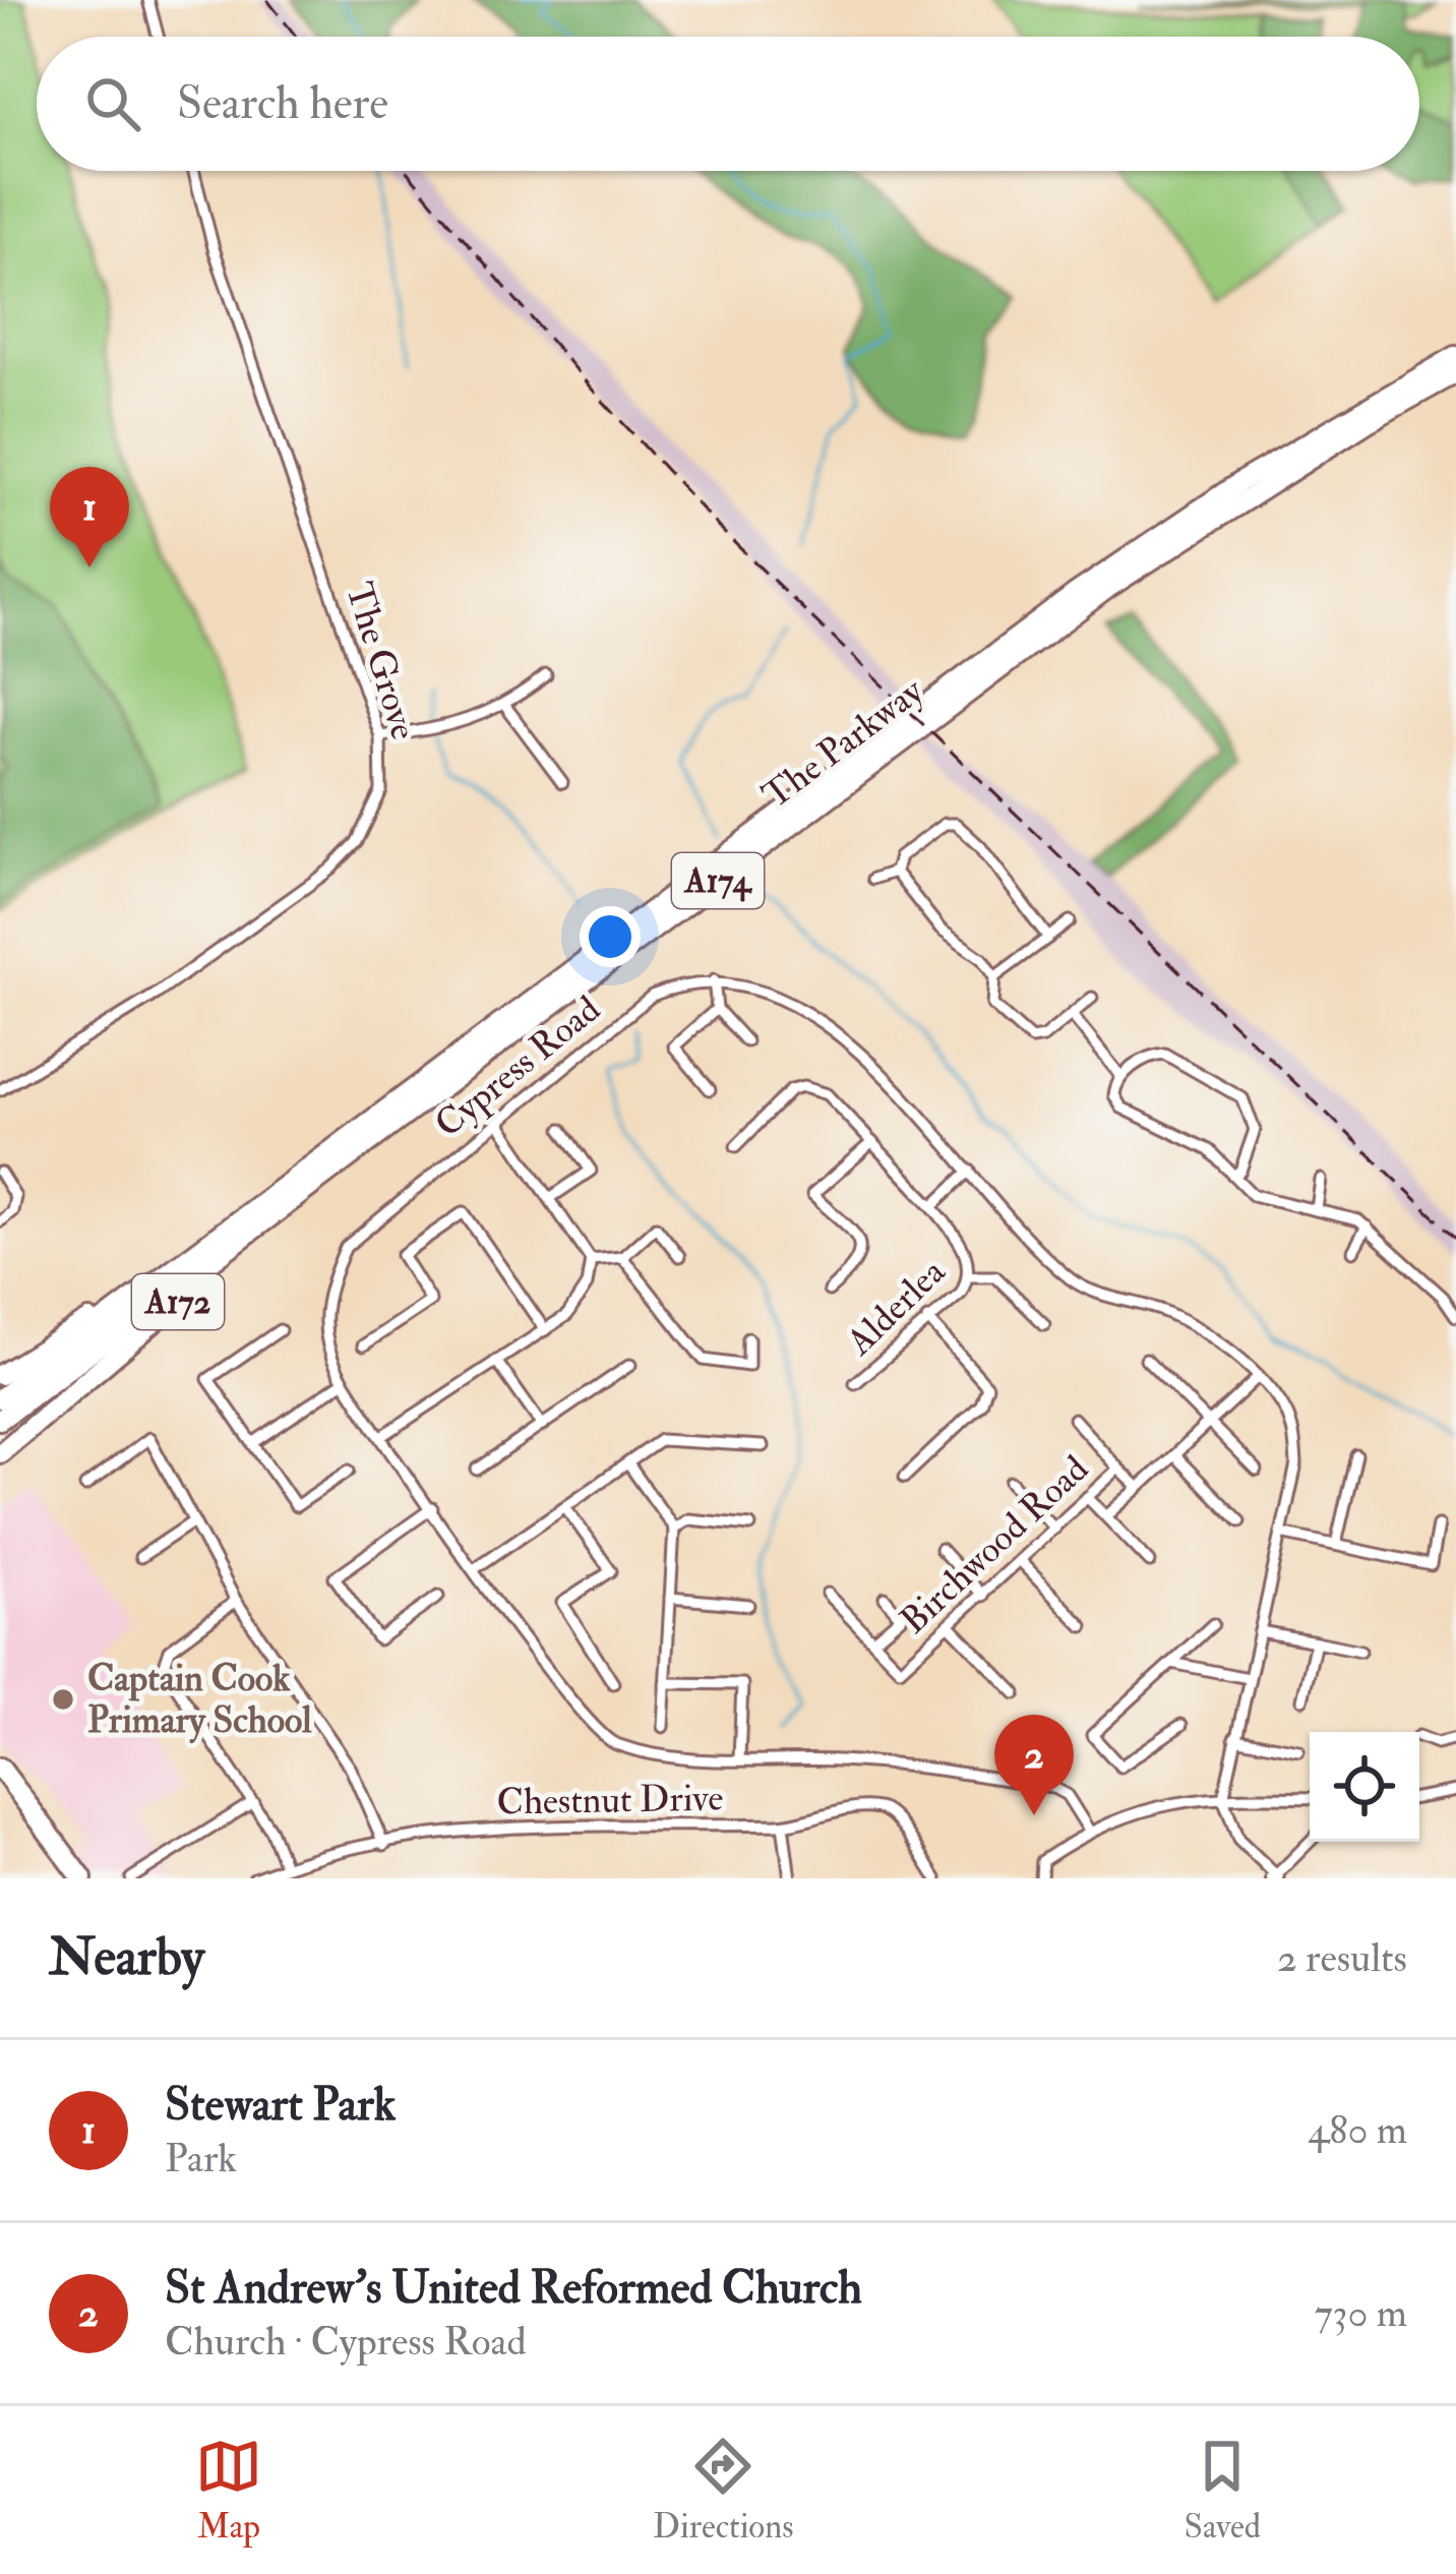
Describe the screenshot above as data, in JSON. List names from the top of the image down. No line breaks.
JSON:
{"streets":{"highway":["The Parkway","A174","A172"],"street":["The Grove","Cypress Road","Alderlea","Birchwood Road","Chestnut Drive"]},"crossings":[["The Parkway","A174"],["The Parkway","A172"],["Cypress Road","Birchwood Road"]],"places":["Captain Cook Primary School"],"page":{"search":"Search here","pins":["1","2"],"heading":["Nearby","2 results"],"list":[{"mark":"1","name":"Stewart Park","note":"Park","value":"480 m"},{"mark":"2","name":"St Andrew's United Reformed Church","note":"Church · Cypress Road","value":"730 m"}],"nav":["Map","Directions","Saved"]}}
